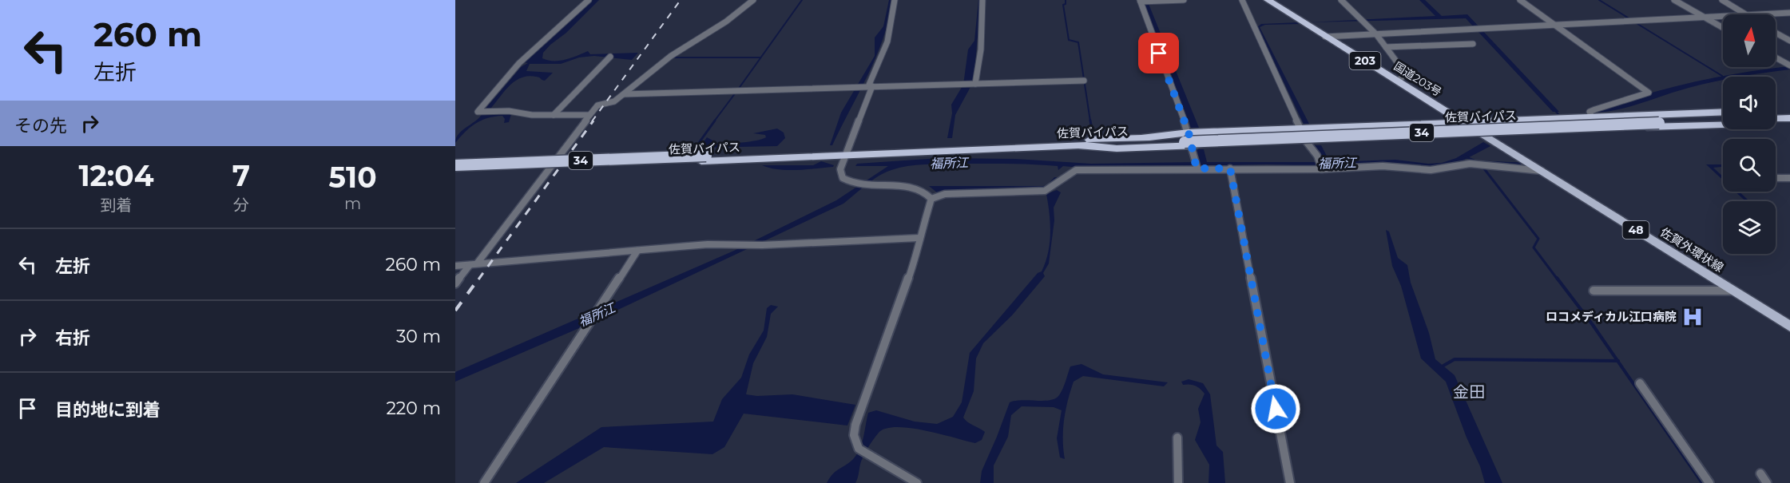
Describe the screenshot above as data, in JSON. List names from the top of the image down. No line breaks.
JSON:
{"streets":{"highway":["203","国道203号","佐賀バイパス","34"],"main road":["48","佐賀外環状線"]},"crossings":[["国道203号","34"],["国道203号","佐賀外環状線"]],"districts":["金田"],"water":["福所江"],"places":{"hospital":["ロコメディカル江口病院"]},"north":"top","page":{"turn":["260 m","左折"],"then":"その先","eta":["12:04","到着","7","分","510","m"],"list":[{"name":"左折","value":"260 m"},{"name":"右折","value":"30 m"},{"name":"目的地に到着","value":"220 m"}]}}
